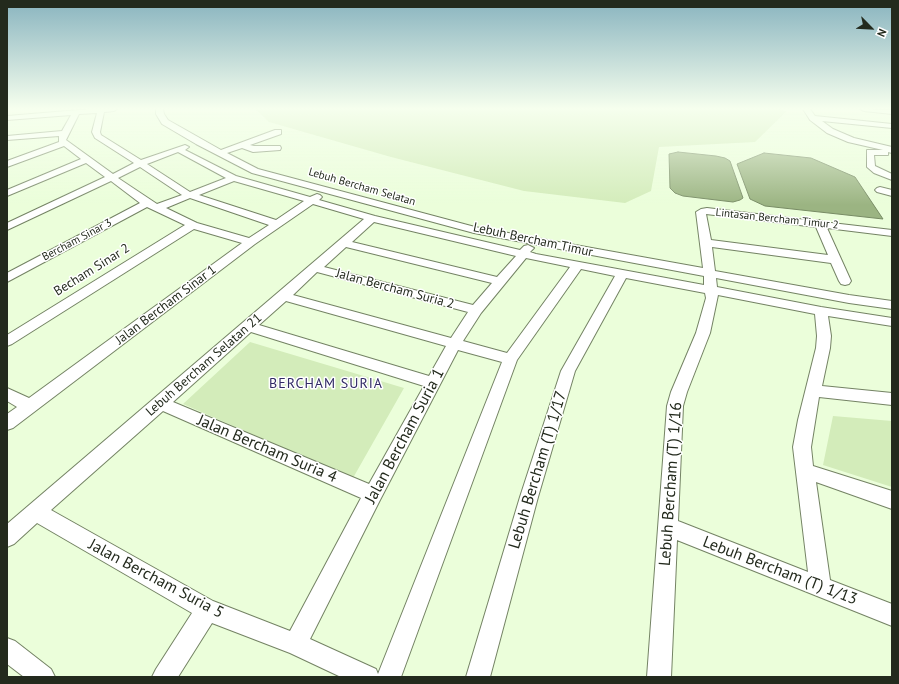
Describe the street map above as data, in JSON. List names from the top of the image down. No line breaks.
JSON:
{"streets":{"street":["Lebuh Bercham Selatan","Lintasan Bercham Timur 2","Bercham Sinar 3","Lebuh Bercham Timur","Becham Sinar 2","Jalan Bercham Suria 2","Jalan Bercham Sinar 1","Lebuh Bercham Selatan 21","Jalan Bercham Suria 1","Jalan Bercham Suria 4","Lebuh Bercham (T) 1/17","Lebuh Bercham (T) 1/16","Lebuh Bercham (T) 1/13","Jalan Bercham Suria 5"]},"crossings":[["Lebuh Bercham Selatan","Lebuh Bercham Timur"],["Lebuh Bercham Selatan","Jalan Bercham Sinar 1"],["Lebuh Bercham Selatan","Jalan Bercham Suria 1"],["Lintasan Bercham Timur 2","Lebuh Bercham Timur"],["Lintasan Bercham Timur 2","Lebuh Bercham (T) 1/16"],["Bercham Sinar 3","Lebuh Bercham Timur"],["Lebuh Bercham Timur","Jalan Bercham Sinar 1"],["Lebuh Bercham Timur","Lebuh Bercham Selatan 21"],["Lebuh Bercham Timur","Jalan Bercham Suria 1"],["Lebuh Bercham Timur","Lebuh Bercham (T) 1/17"],["Lebuh Bercham Timur","Lebuh Bercham (T) 1/16"],["Jalan Bercham Suria 2","Lebuh Bercham Selatan 21"],["Jalan Bercham Suria 2","Jalan Bercham Suria 1"],["Lebuh Bercham Selatan 21","Jalan Bercham Suria 4"],["Lebuh Bercham Selatan 21","Jalan Bercham Suria 5"],["Jalan Bercham Suria 1","Jalan Bercham Suria 4"],["Jalan Bercham Suria 1","Jalan Bercham Suria 5"],["Lebuh Bercham (T) 1/16","Lebuh Bercham (T) 1/13"]],"districts":["BERCHAM SURIA"],"north":"bottom right"}
